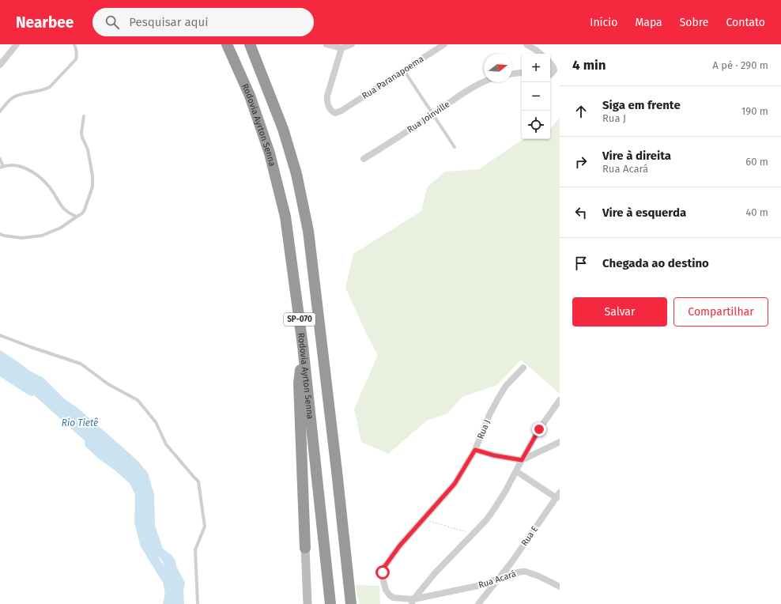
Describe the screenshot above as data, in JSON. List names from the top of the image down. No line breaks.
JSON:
{"streets":{"highway":["Rodovia Ayrton Senna","SP-070"],"street":["Rua Paranapoema","Rua Joinville","Rua J","Rua E","Rua Acará"]},"crossings":[["Rua J","Rua Acará"],["Rua E","Rua Acará"]],"water":["Rio Tietê"],"north":"right","page":{"header":"Nearbee","search":"Pesquisar aqui","nav":["Início","Mapa","Sobre","Contato"],"heading":["4 min","A pé · 290 m"],"map_buttons":["+","−"],"list":[["Siga em frente","Rua J","190 m"],["Vire à direita","Rua Acará","60 m"],["Vire à esquerda","40 m"],"Chegada ao destino"],"buttons":["Salvar","Compartilhar"]}}
